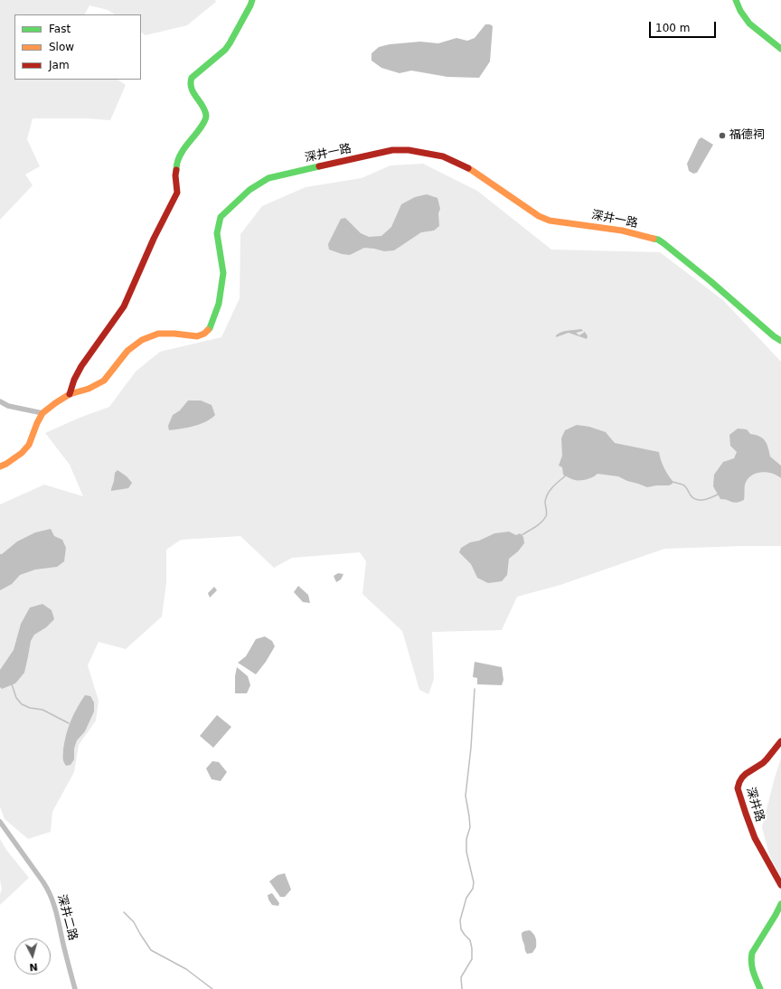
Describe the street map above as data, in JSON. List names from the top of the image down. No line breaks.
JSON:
{"streets":{"street":["深井一路","深井路","深井二路"]},"places":["福德祠"],"legend":["Fast","Slow","Jam"],"scale_bar":"100 m","north":"bottom"}
